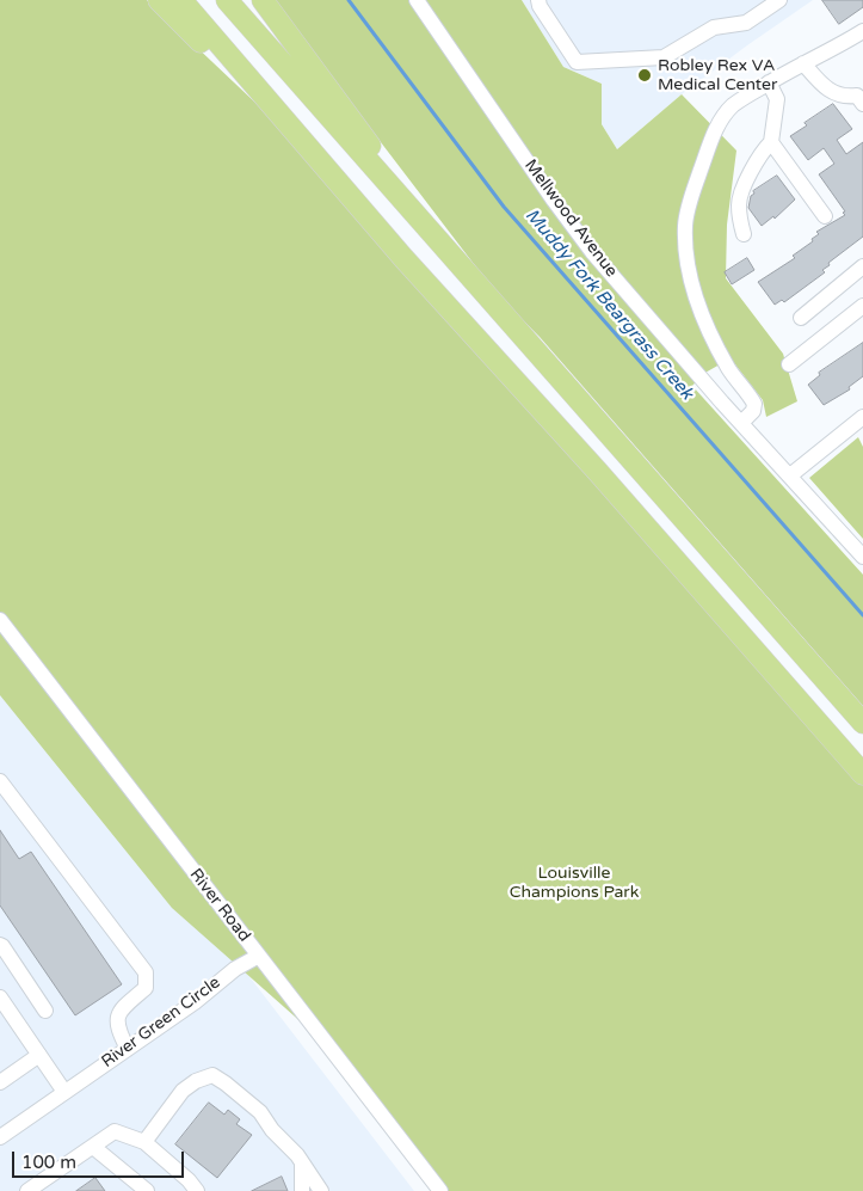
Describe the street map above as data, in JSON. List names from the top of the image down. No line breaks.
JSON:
{"streets":{"street":["Mellwood Avenue","River Road","River Green Circle"]},"crossings":[["River Road","River Green Circle"]],"water":["Muddy Fork Beargrass Creek"],"parks":["Louisville Champions Park"],"places":["Robley Rex VA Medical Center"],"scale_bar":"100 m"}
